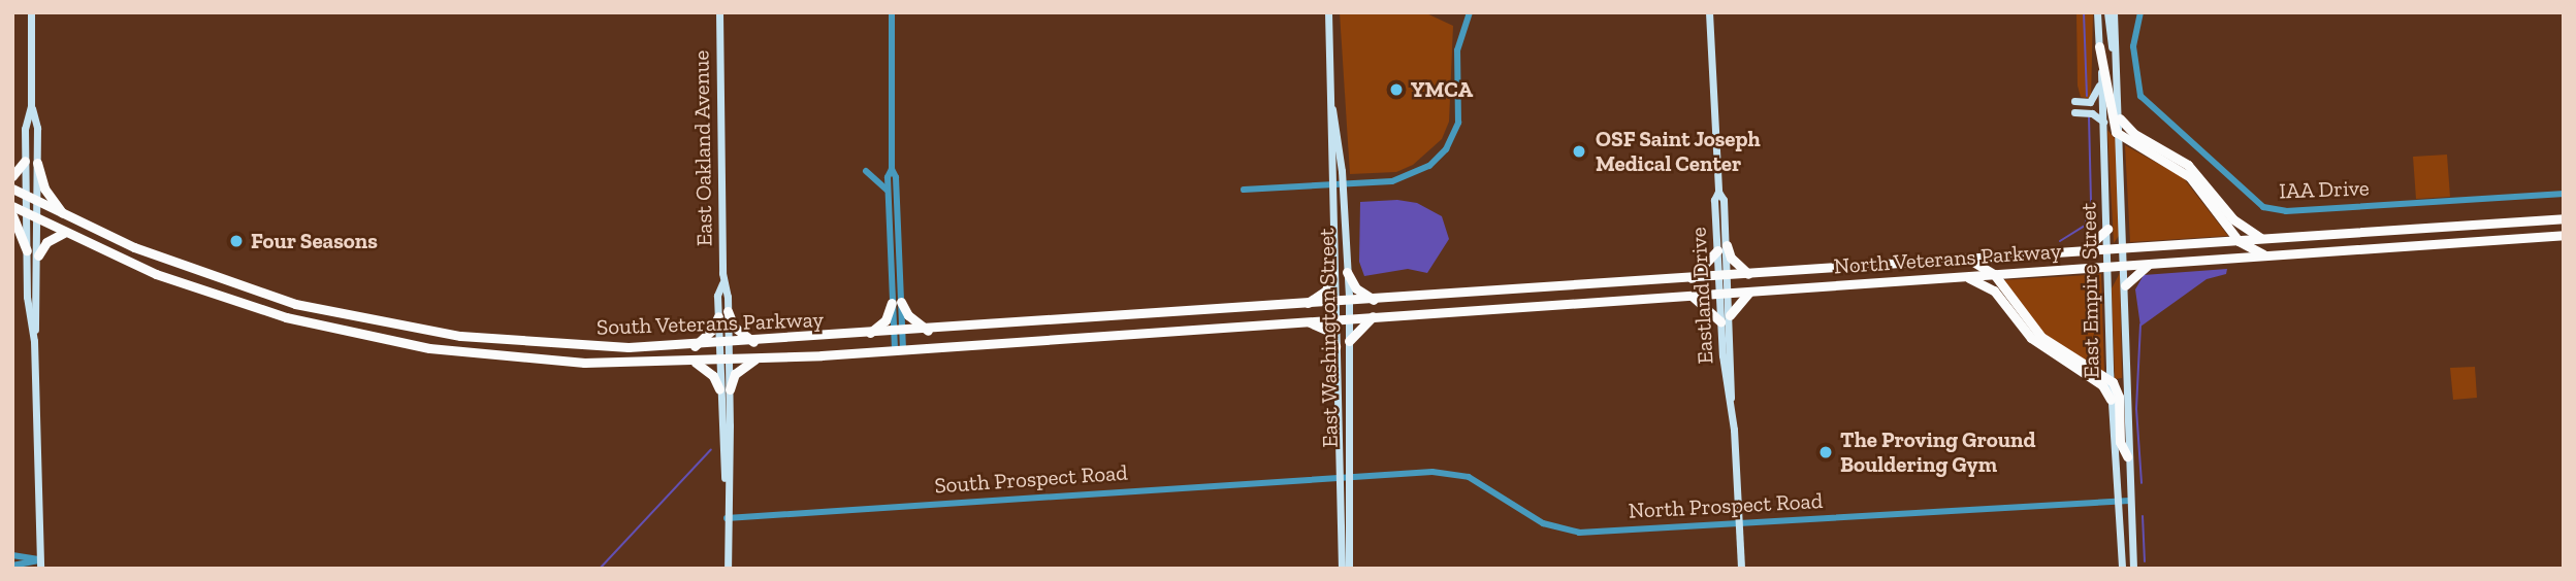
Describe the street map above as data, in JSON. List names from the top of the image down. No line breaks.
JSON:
{"streets":{"highway":["North Veterans Parkway","South Veterans Parkway"],"main road":["East Oakland Avenue","East Empire Street","Eastland Drive","East Washington Street"],"street":["IAA Drive","South Prospect Road","North Prospect Road"]},"crossings":[["East Oakland Avenue","South Veterans Parkway"],["East Oakland Avenue","South Prospect Road"],["North Veterans Parkway","East Empire Street"],["North Veterans Parkway","Eastland Drive"],["North Veterans Parkway","South Veterans Parkway"],["North Veterans Parkway","East Washington Street"],["East Empire Street","North Prospect Road"],["Eastland Drive","North Prospect Road"],["South Veterans Parkway","East Washington Street"],["East Washington Street","South Prospect Road"],["East Washington Street","North Prospect Road"],["South Prospect Road","North Prospect Road"]],"places":["YMCA","OSF Saint Joseph Medical Center","Four Seasons","The Proving Ground Bouldering Gym"]}
